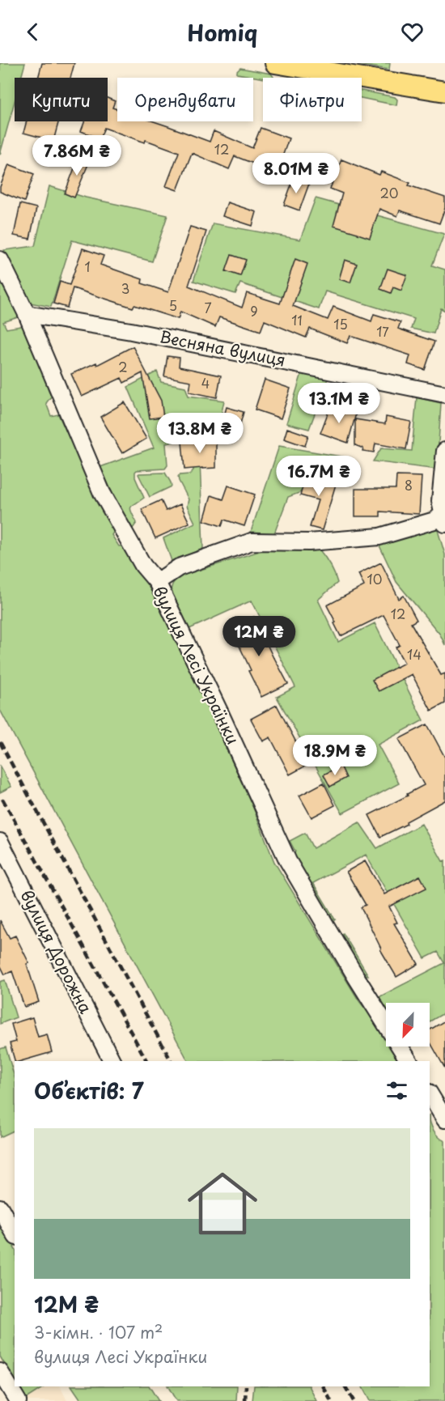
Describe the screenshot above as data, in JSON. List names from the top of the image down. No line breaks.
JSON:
{"streets":{"street":["Весняна вулиця","вулиця Лесі Українки","вулиця Дорожна"]},"crossings":[["Весняна вулиця","вулиця Лесі Українки"]],"house_numbers":["12","20","1","3","5","7","9","11","15","17","2","4","8","10","12","14"],"north":"bottom left","page":{"header":"Homiq","chip":["Купити","Орендувати","Фільтри"],"price":["7.86M ₴","8.01M ₴","13.1M ₴","13.8M ₴","16.7M ₴","12M ₴","18.9M ₴"],"heading":"Об’єктів: 7","list":[{"name":"12M ₴","note":"3-кімн. · 107 m² · вулиця Лесі Українки"}]}}
